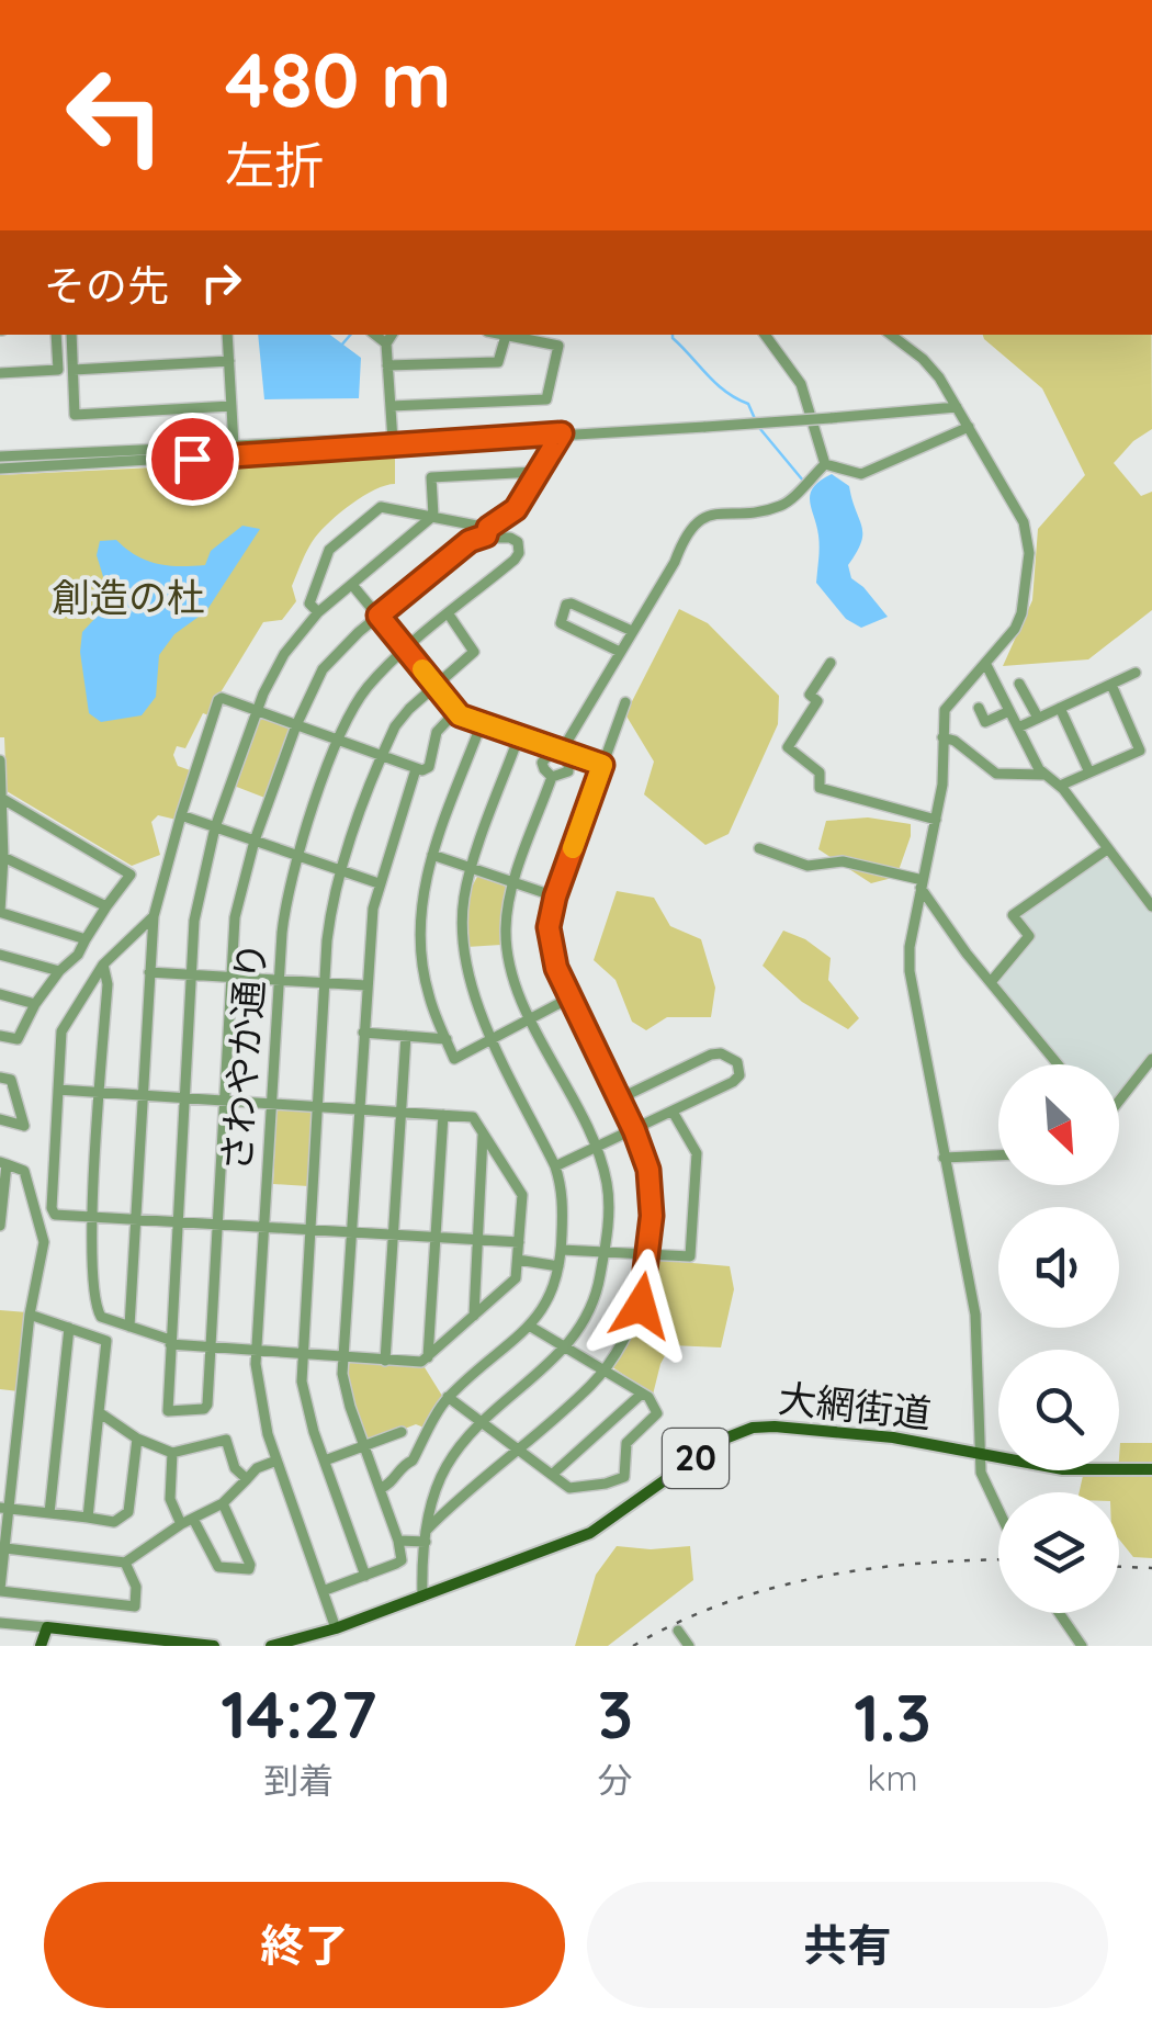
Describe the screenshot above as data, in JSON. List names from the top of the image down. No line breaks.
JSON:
{"streets":{"main road":["大網街道","20"],"street":["さわやか通り"]},"crossings":[["さわやか通り","大網街道"]],"parks":["創造の杜"],"north":"bottom right","page":{"turn":["480 m","左折"],"then":"その先","eta":["14:27","到着","3","分","1.3","km"],"buttons":["終了","共有"]}}
